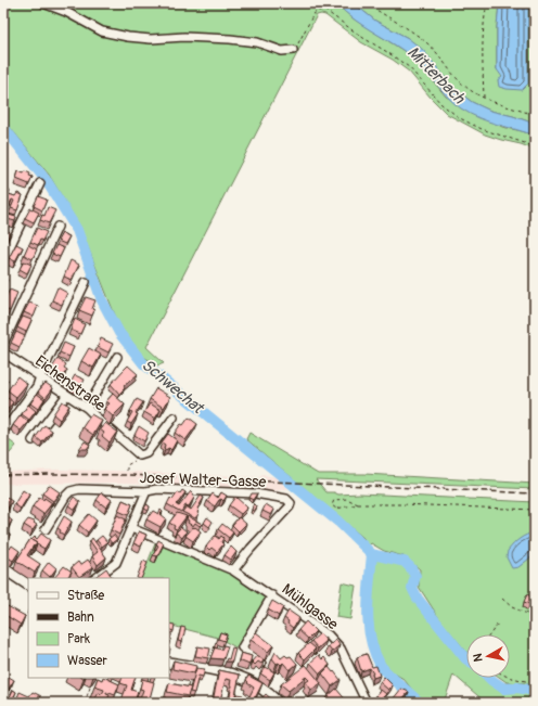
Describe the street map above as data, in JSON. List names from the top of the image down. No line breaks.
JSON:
{"streets":{"street":["Eichenstraße","Josef Walter-Gasse","Mühlgasse"]},"crossings":[["Josef Walter-Gasse","Mühlgasse"]],"water":["Mitterbach","Schwechat"],"legend":["Straße","Bahn","Park","Wasser"],"north":"left"}
